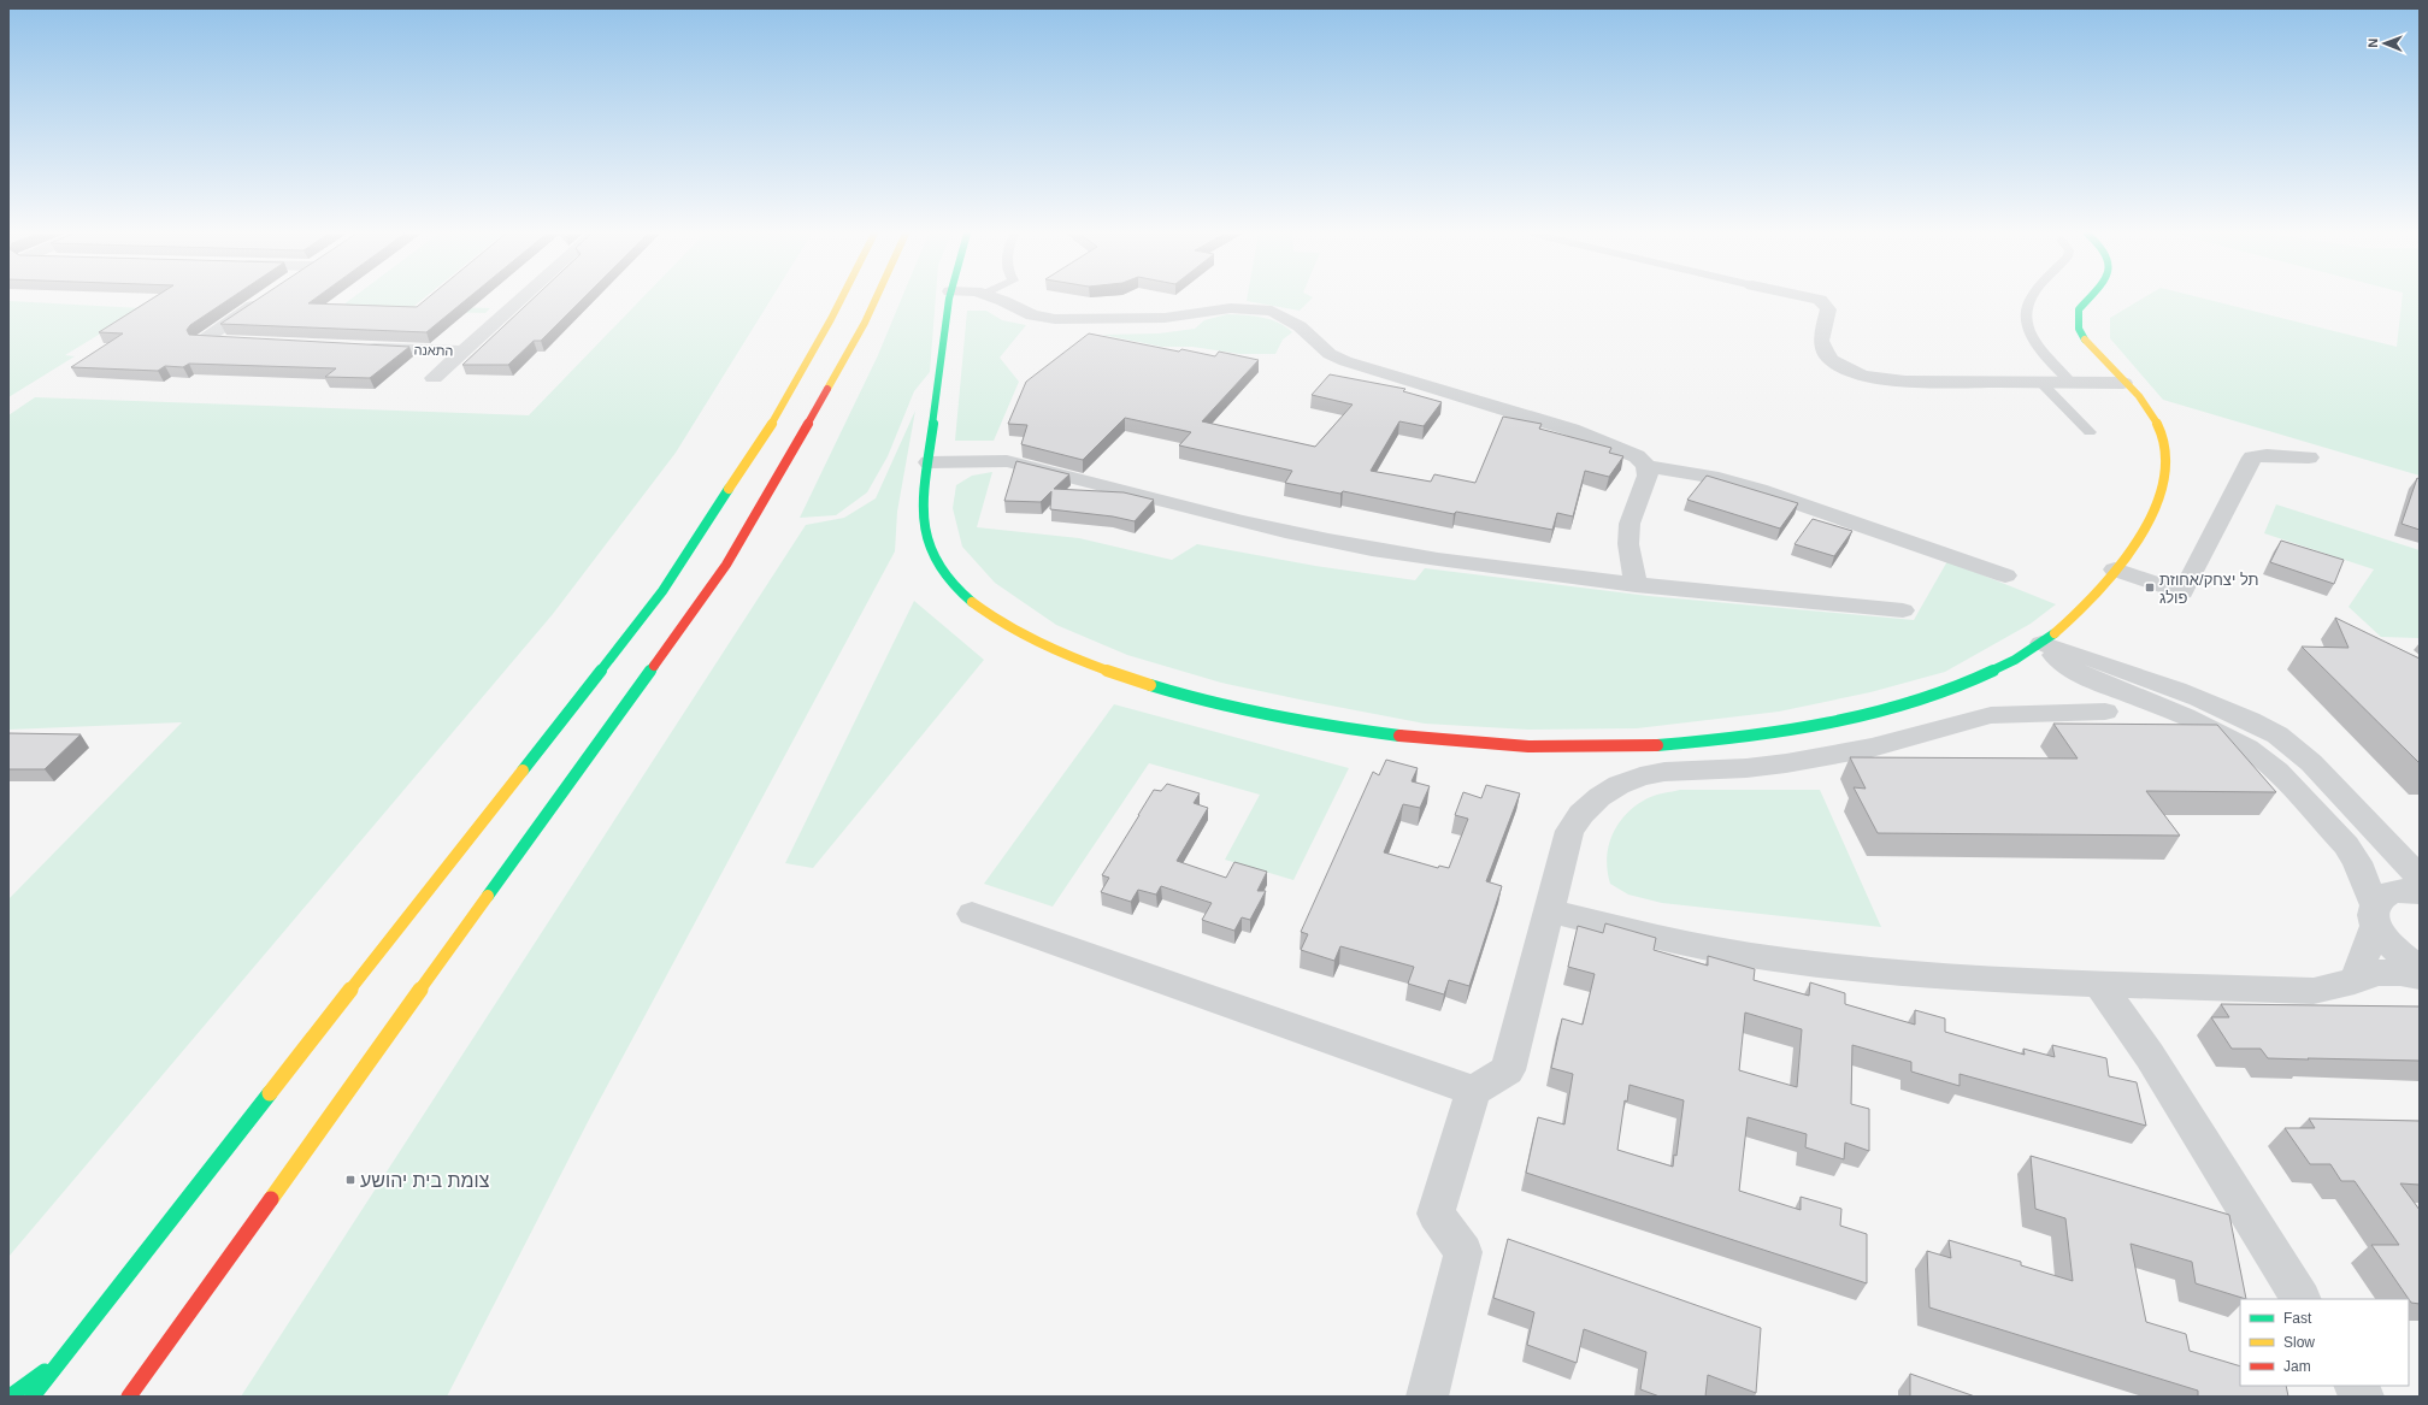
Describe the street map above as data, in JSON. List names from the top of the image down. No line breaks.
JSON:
{"streets":{"street":["התאנה"]},"places":{"transit":["תל יצחק/אחוזת פולג","צומת בית יהושע"]},"legend":["Fast","Slow","Jam"],"north":"left"}
